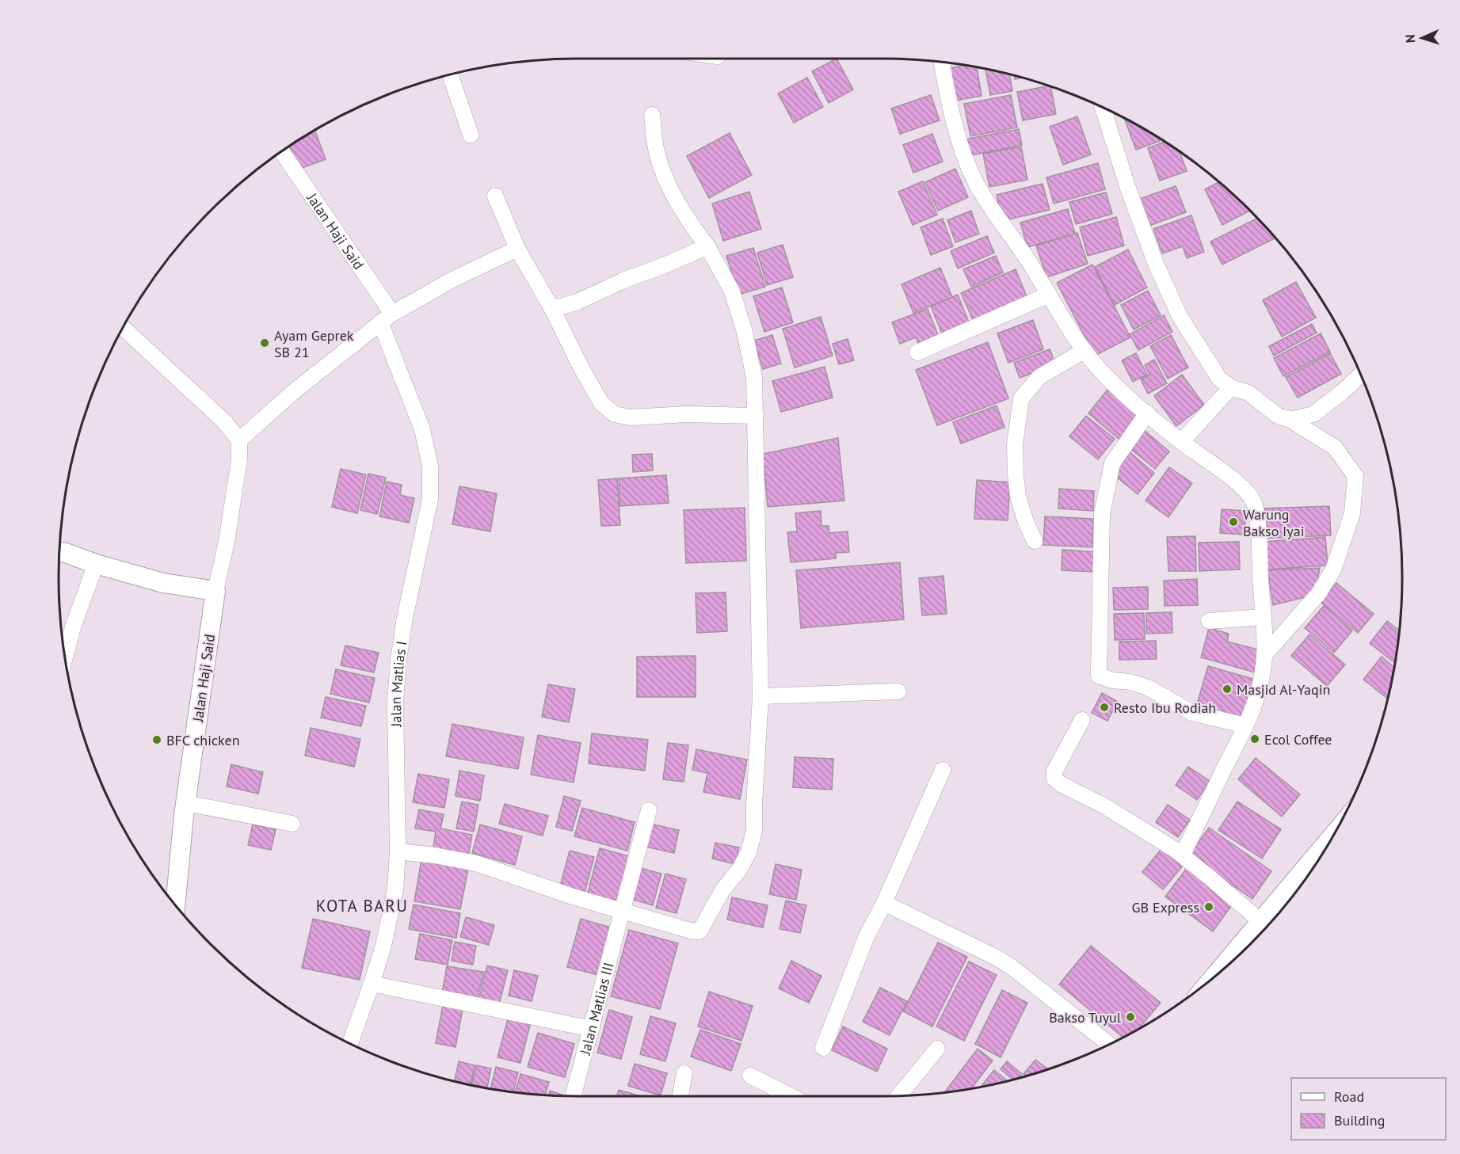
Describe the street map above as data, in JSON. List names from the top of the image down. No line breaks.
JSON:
{"streets":{"street":["Jalan Haji Said","Jalan Matlias I","Jalan Matlias III"]},"crossings":[["Jalan Haji Said","Jalan Matlias I"]],"districts":["KOTA BARU"],"places":["Ayam Geprek SB 21","Warung Bakso Iyai","Masjid Al-Yaqin","Resto Ibu Rodiah","Ecol Coffee","BFC chicken","GB Express","Bakso Tuyul"],"legend":["Road","Building"],"north":"left"}
